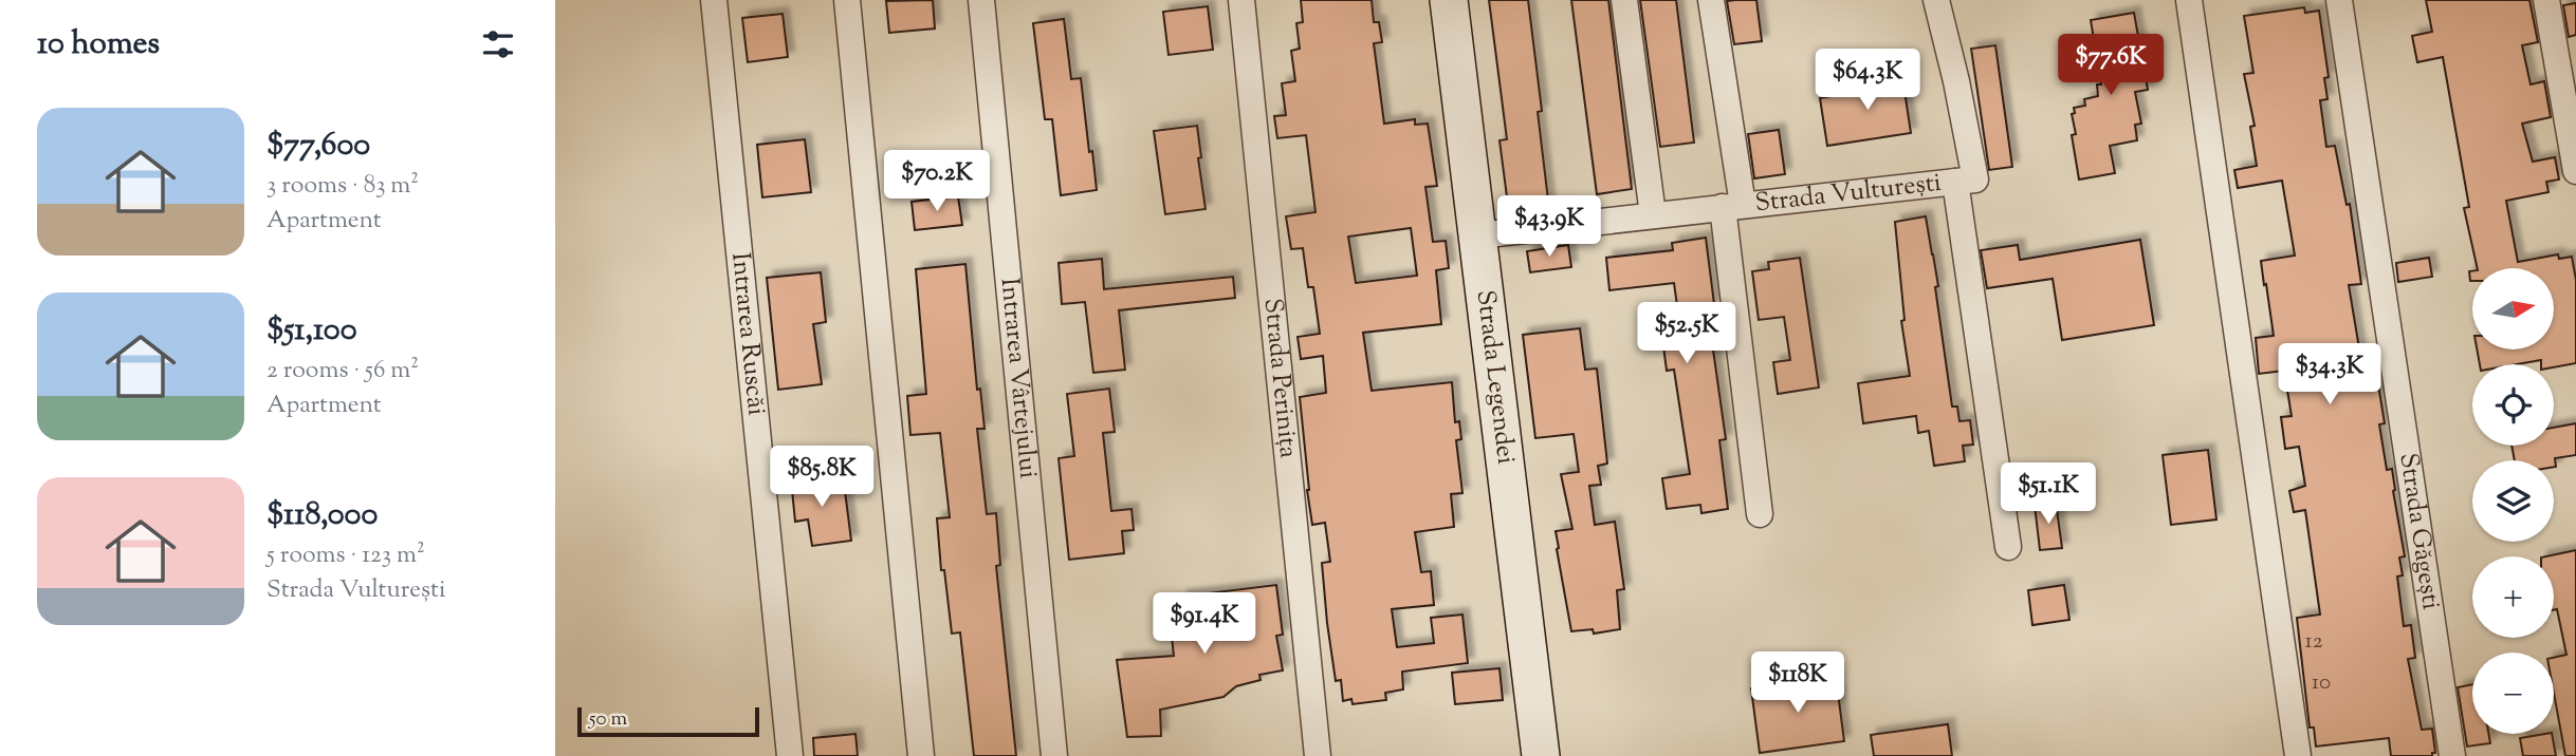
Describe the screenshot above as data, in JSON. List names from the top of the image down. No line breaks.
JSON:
{"streets":{"street":["Strada Vulturești","Intrarea Ruscăi","Intrarea Vârtejului","Strada Perinița","Strada Legendei","Strada Găgești"]},"crossings":[["Strada Vulturești","Strada Legendei"]],"house_numbers":["12","10"],"scale_bar":"50 m","north":"right","page":{"heading":"10 homes","price":["$77.6K","$64.3K","$70.2K","$43.9K","$52.5K","$34.3K","$85.8K","$51.1K","$91.4K","$118K"],"list":[{"name":"$77,600","note":"3 rooms · 83 m² · Apartment"},{"name":"$51,100","note":"2 rooms · 56 m² · Apartment"},{"name":"$118,000","note":"5 rooms · 123 m² · Strada Vulturești"}],"map_buttons":["+","−"],"scale":"50 m"}}
